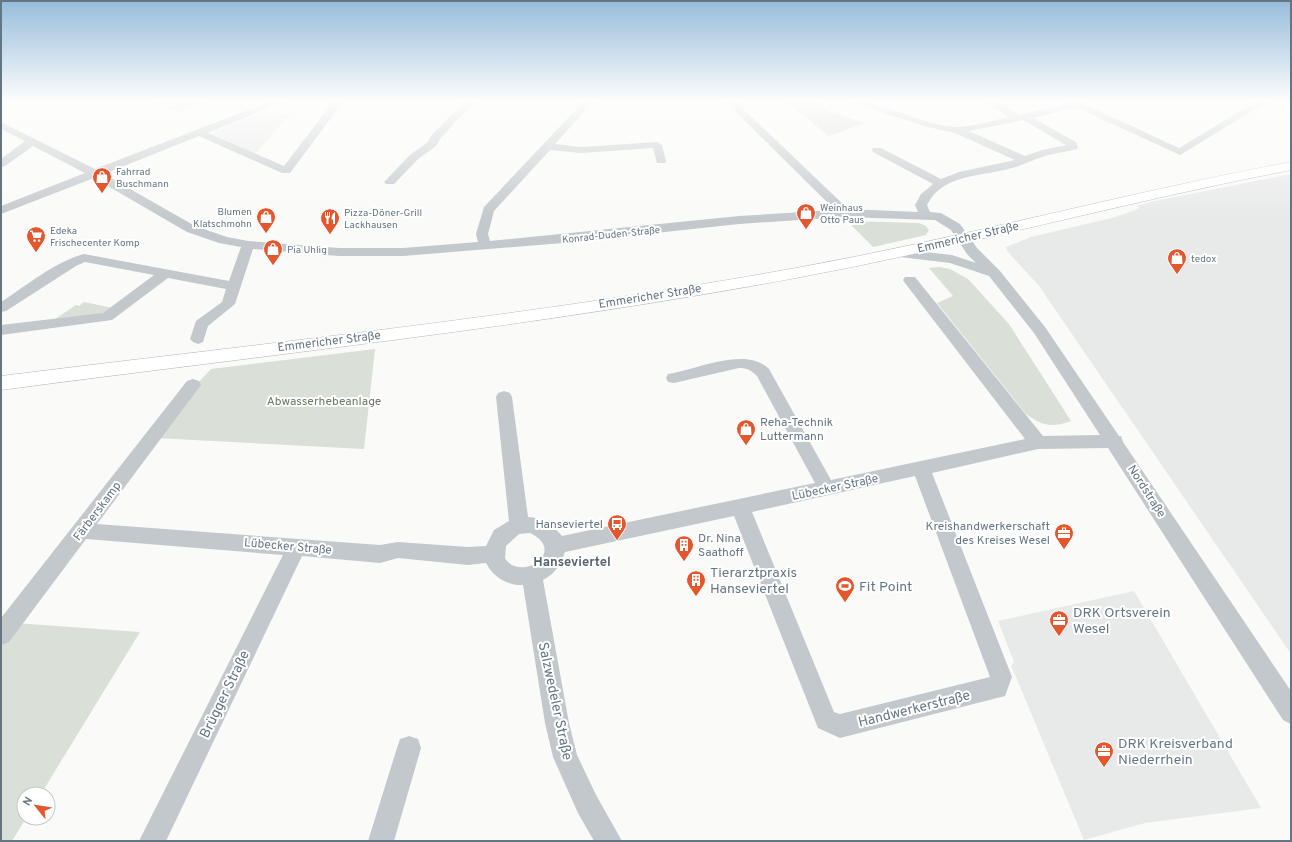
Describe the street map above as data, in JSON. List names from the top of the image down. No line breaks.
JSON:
{"streets":{"main road":["Emmericher Straße"],"street":["Konrad-Duden-Straße","Lübecker Straße","Nordstraße","Färberskamp","Brügger Straße","Salzwedeler Straße","Handwerkerstraße"]},"crossings":[["Konrad-Duden-Straße","Emmericher Straße"],["Konrad-Duden-Straße","Nordstraße"],["Emmericher Straße","Nordstraße"],["Lübecker Straße","Nordstraße"],["Lübecker Straße","Färberskamp"],["Lübecker Straße","Brügger Straße"],["Lübecker Straße","Salzwedeler Straße"],["Lübecker Straße","Handwerkerstraße"]],"districts":["Hanseviertel"],"parks":["Abwasserhebeanlage"],"places":{"shop":["Fahrrad Buschmann","Weinhaus Otto Paus","Blumen Klatschmohn","Pia Uhlig","tedox","Reha-Technik Luttermann"],"restaurant":["Pizza-Döner-Grill Lackhausen"],"supermarket":["Edeka Frischecenter Komp"],"bus stop":["Hanseviertel"],"office":["Kreishandwerkerschaft des Kreises Wesel","DRK Ortsverein Wesel","DRK Kreisverband Niederrhein"],"building":["Dr. Nina Saathoff","Tierarztpraxis Hanseviertel"],"sports":["Fit Point"]},"north":"top left"}
